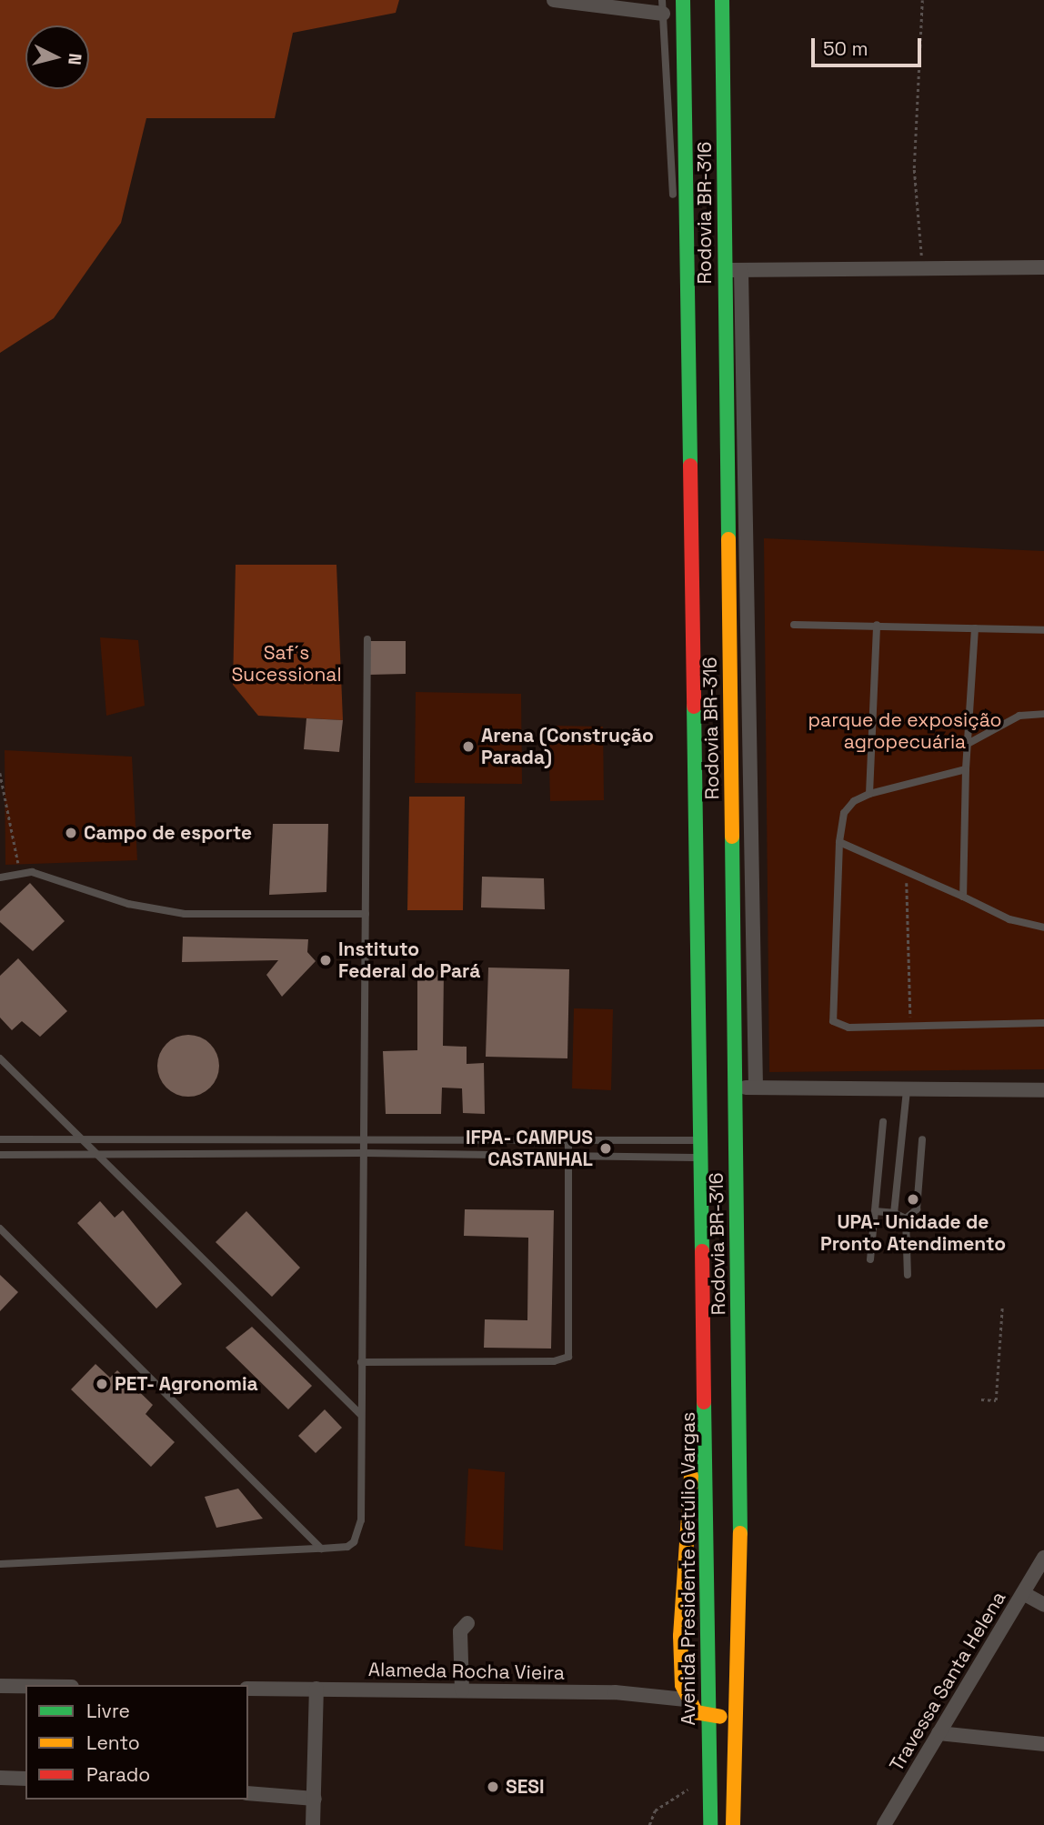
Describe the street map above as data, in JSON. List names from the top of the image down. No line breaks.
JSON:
{"streets":{"highway":["Rodovia BR-316","Avenida Presidente Getúlio Vargas"],"street":["Alameda Rocha Vieira","Travessa Santa Helena"]},"crossings":[["Rodovia BR-316","Avenida Presidente Getúlio Vargas"]],"parks":["Saf´s Sucessional","parque de exposição agropecuária"],"places":["Arena (Construção Parada)","Campo de esporte","Instituto Federal do Pará","IFPA- CAMPUS CASTANHAL","UPA- Unidade de Pronto Atendimento","PET- Agronomia","SESI"],"legend":["Livre","Lento","Parado"],"scale_bar":"50 m","north":"right"}
